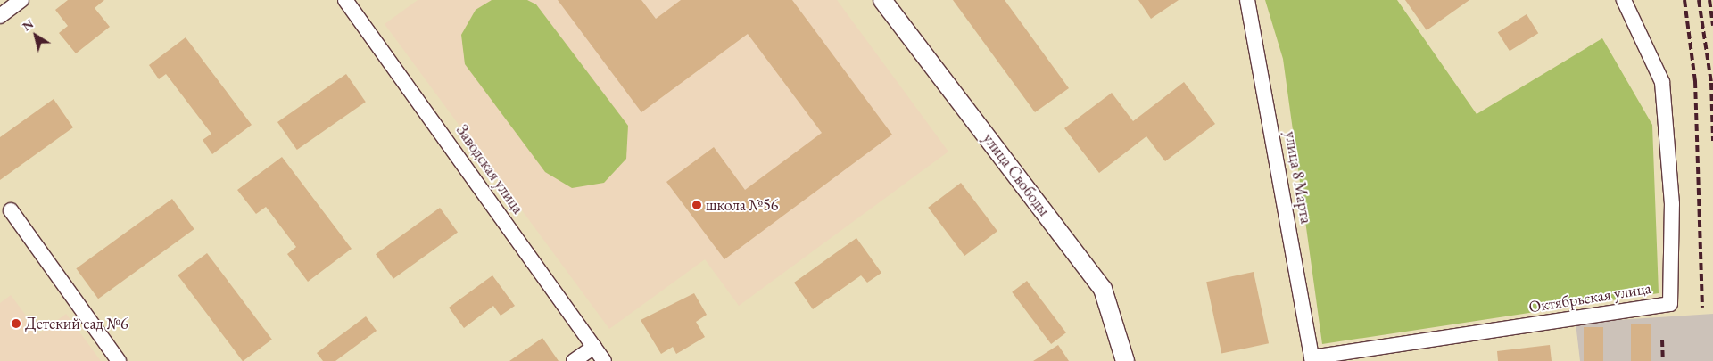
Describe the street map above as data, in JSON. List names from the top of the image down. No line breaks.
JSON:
{"streets":{"street":["Заводская улица","улица Свободы","улица 8 Марта","Октябрьская улица"]},"crossings":[["улица 8 Марта","Октябрьская улица"]],"places":["школа №56","Детский сад №6"],"north":"top left"}
